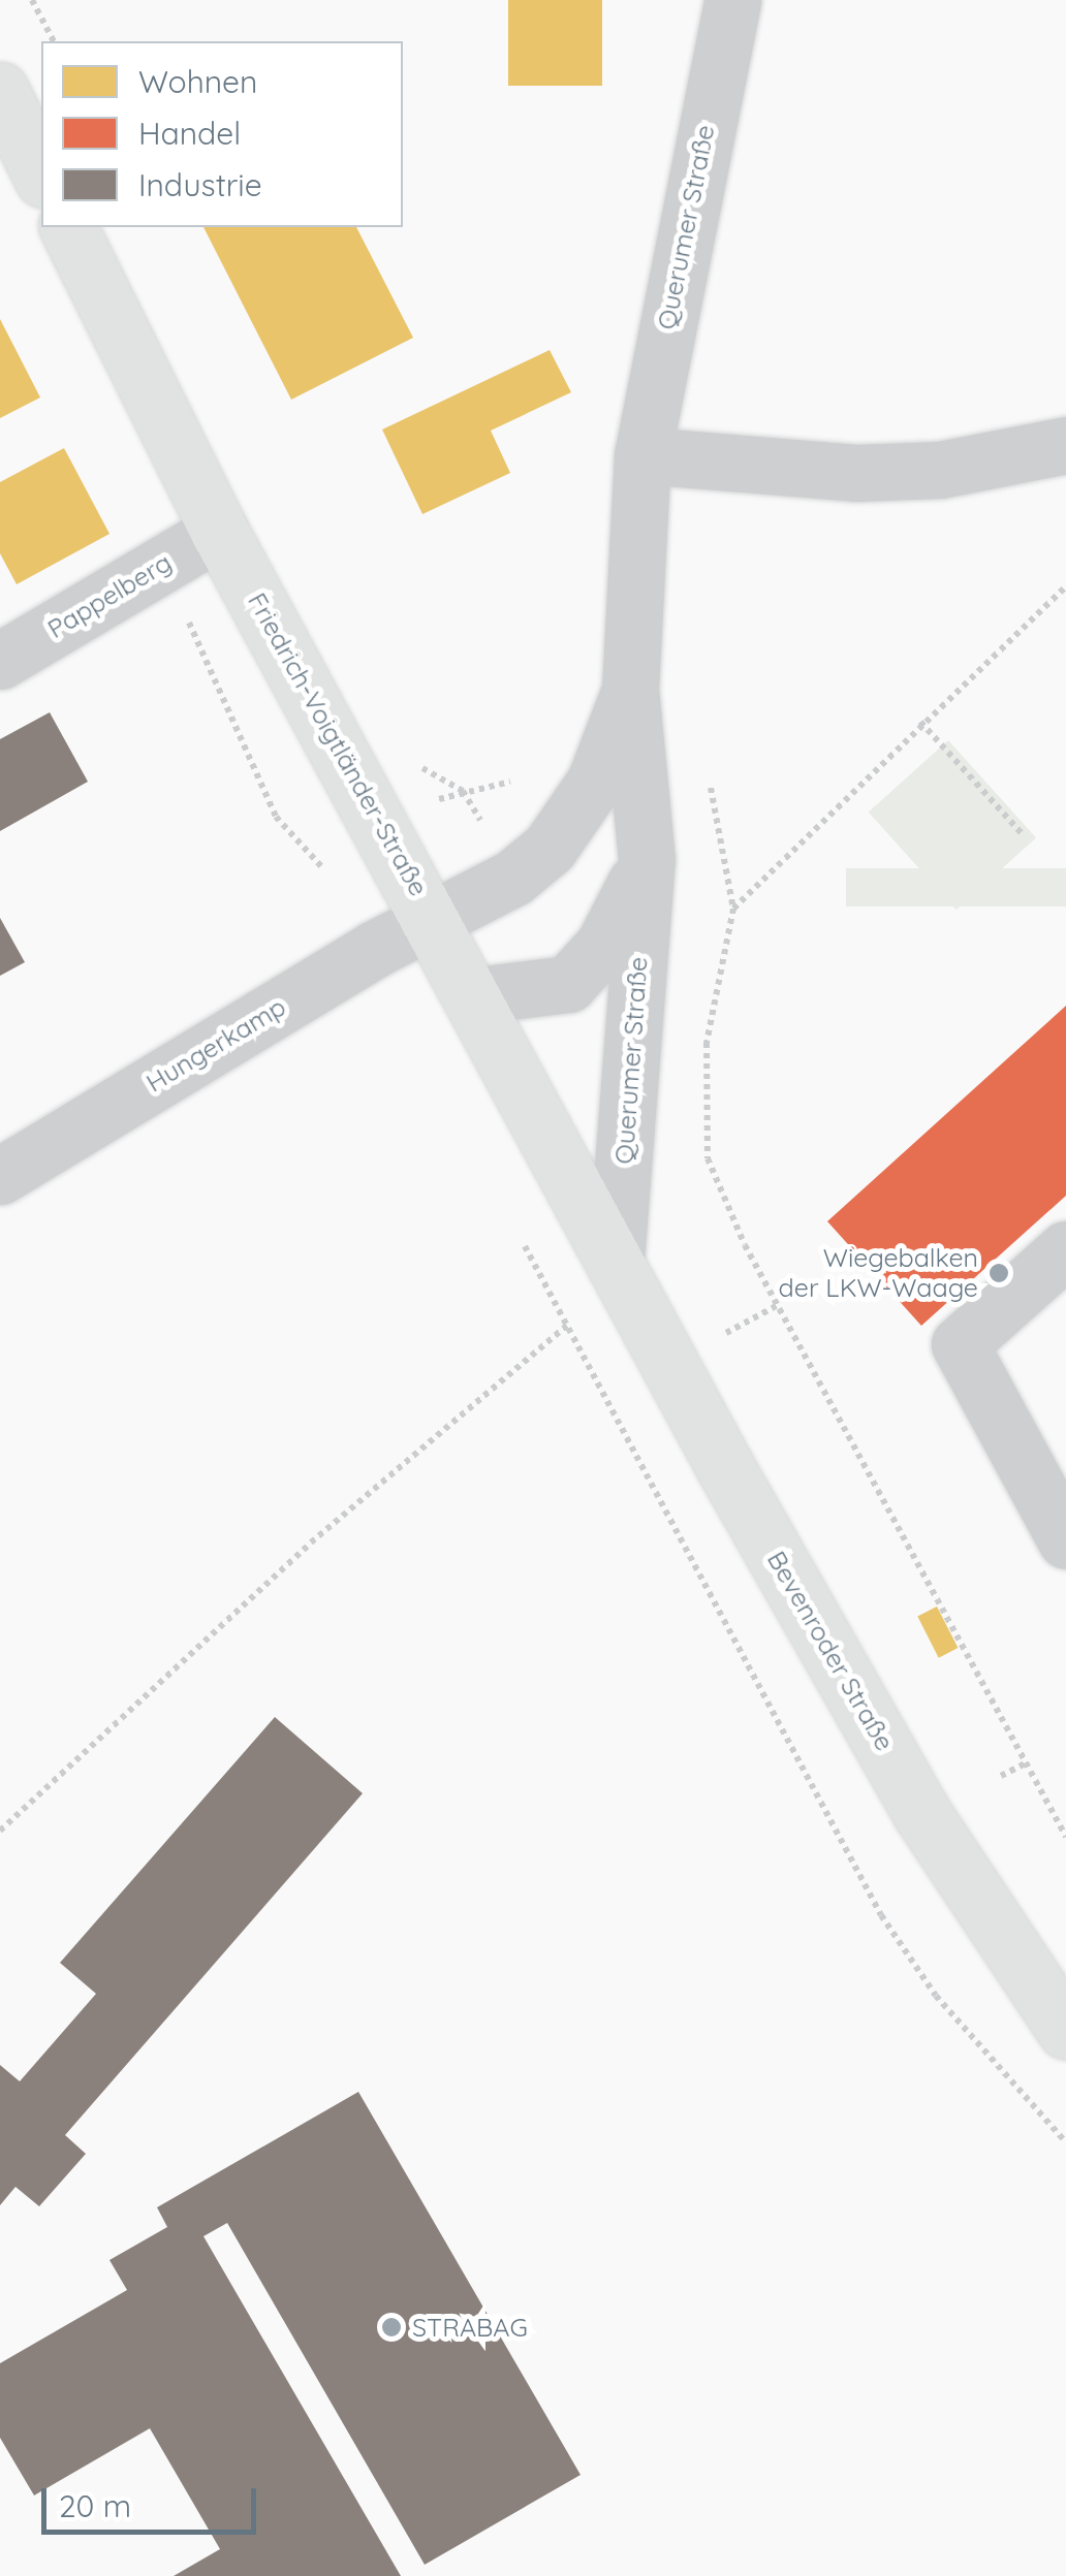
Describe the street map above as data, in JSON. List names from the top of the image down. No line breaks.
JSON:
{"streets":{"main road":["Friedrich-Voigtländer-Straße","Bevenroder Straße"],"street":["Querumer Straße","Pappelberg","Hungerkamp"]},"crossings":[["Querumer Straße","Friedrich-Voigtländer-Straße"],["Querumer Straße","Hungerkamp"],["Querumer Straße","Bevenroder Straße"],["Pappelberg","Friedrich-Voigtländer-Straße"],["Friedrich-Voigtländer-Straße","Hungerkamp"],["Friedrich-Voigtländer-Straße","Bevenroder Straße"]],"places":["Wiegebalken der LKW-Waage","STRABAG"],"legend":["Wohnen","Handel","Industrie"],"scale_bar":"20 m"}
